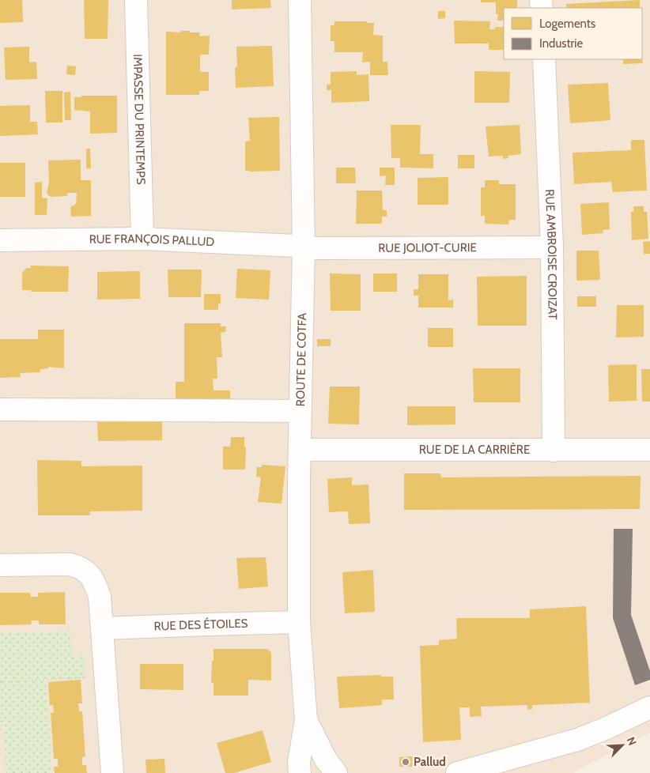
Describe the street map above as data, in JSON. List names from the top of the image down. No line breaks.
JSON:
{"streets":{"street":["IMPASSE DU PRINTEMPS","RUE FRANÇOIS PALLUD","RUE JOLIOT-CURIE","RUE AMBROISE CROIZAT","ROUTE DE COTFA","RUE DE LA CARRIÈRE","RUE DES ÉTOILES"]},"crossings":[["IMPASSE DU PRINTEMPS","RUE FRANÇOIS PALLUD"],["RUE FRANÇOIS PALLUD","RUE JOLIOT-CURIE"],["RUE FRANÇOIS PALLUD","ROUTE DE COTFA"],["RUE JOLIOT-CURIE","RUE AMBROISE CROIZAT"],["RUE JOLIOT-CURIE","ROUTE DE COTFA"],["RUE AMBROISE CROIZAT","RUE DE LA CARRIÈRE"],["ROUTE DE COTFA","RUE DE LA CARRIÈRE"],["ROUTE DE COTFA","RUE DES ÉTOILES"]],"places":["Pallud"],"legend":["Logements","Industrie"],"north":"top right"}
